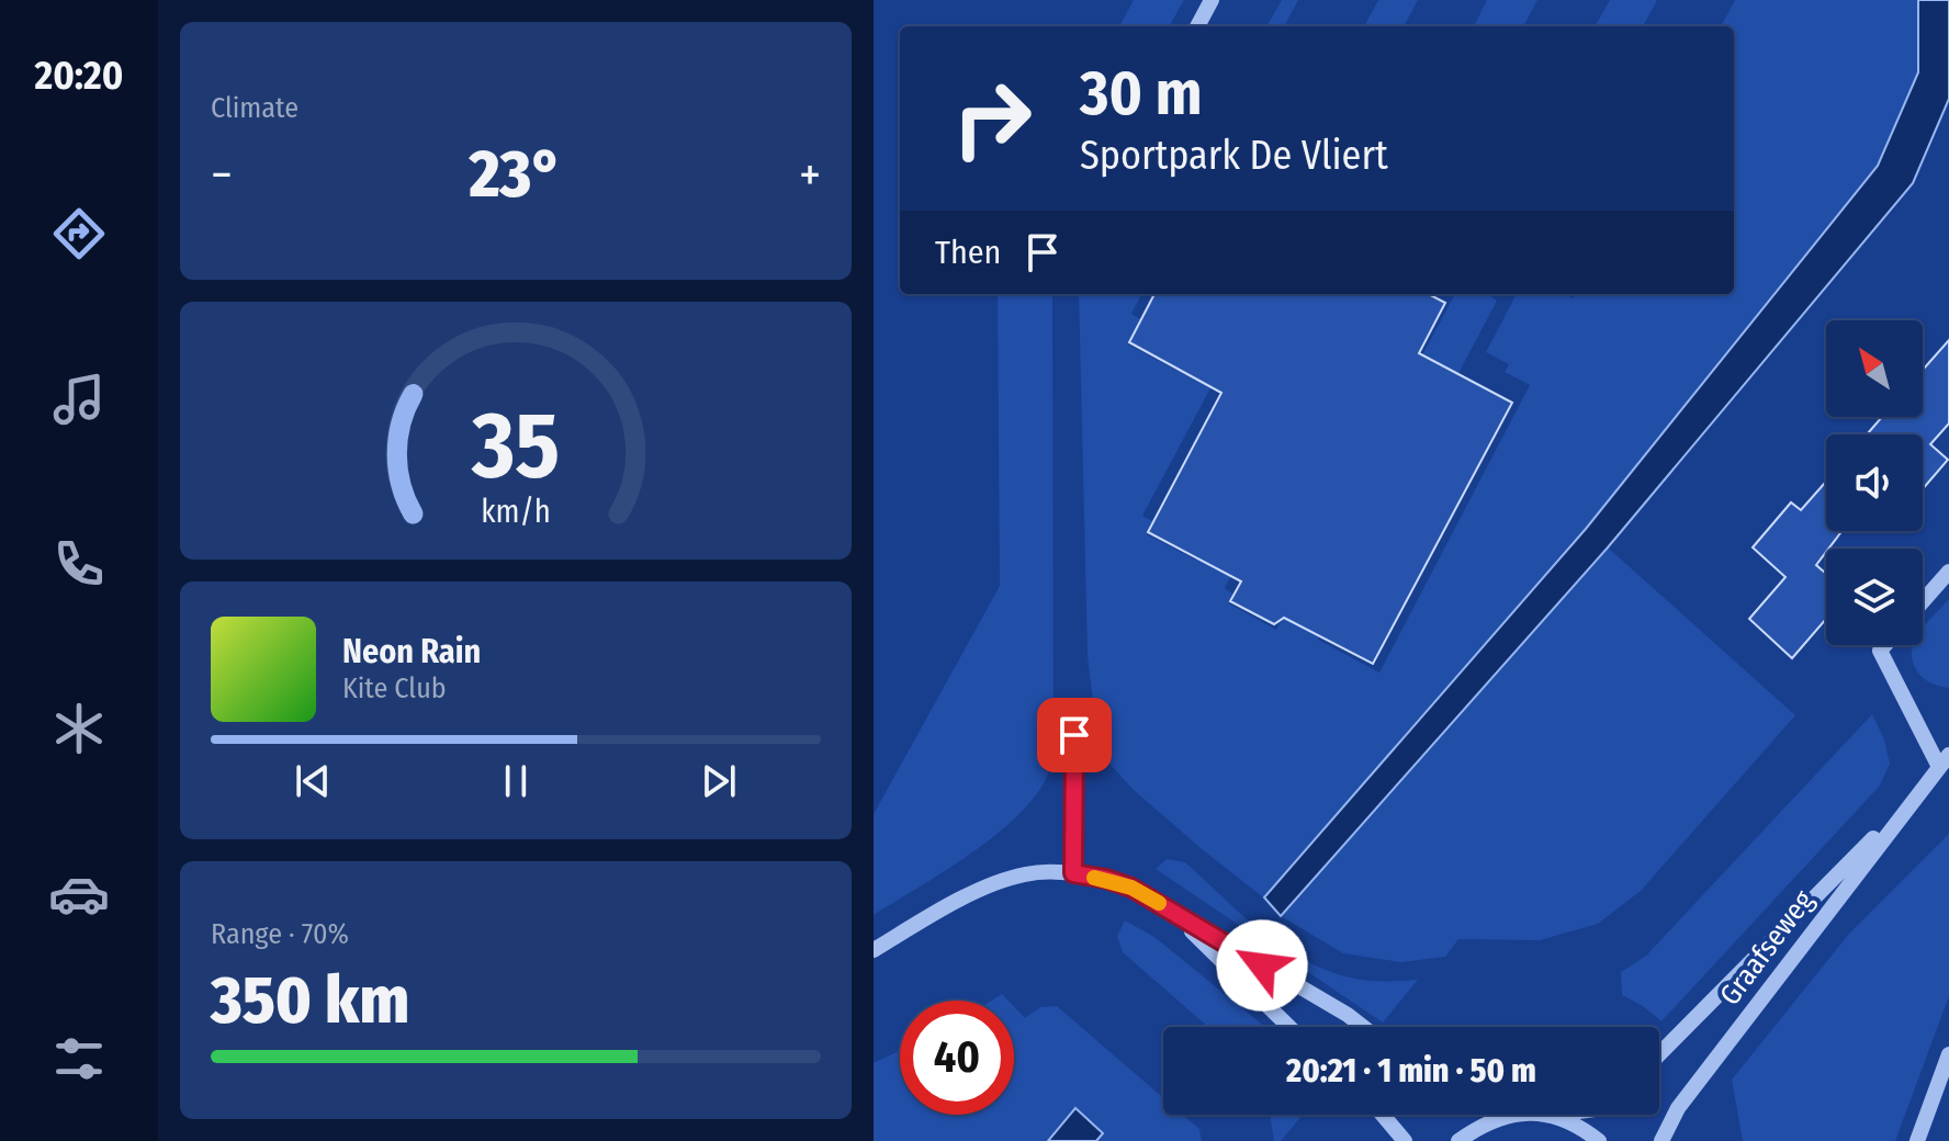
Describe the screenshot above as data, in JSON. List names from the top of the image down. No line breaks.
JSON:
{"streets":{"street":["Graafseweg"]},"north":"top left","page":{"tabs":"20:20","tile":["Climate",["Range · 70%","350 km"]],"turn":["30 m","Sportpark De Vliert"],"heat":["−","23°","+"],"then":"Then","song":["Neon Rain","Kite Club"],"limit":"40","trip":"20:21 · 1 min · 50 m","gauge":["35","km/h"]}}
